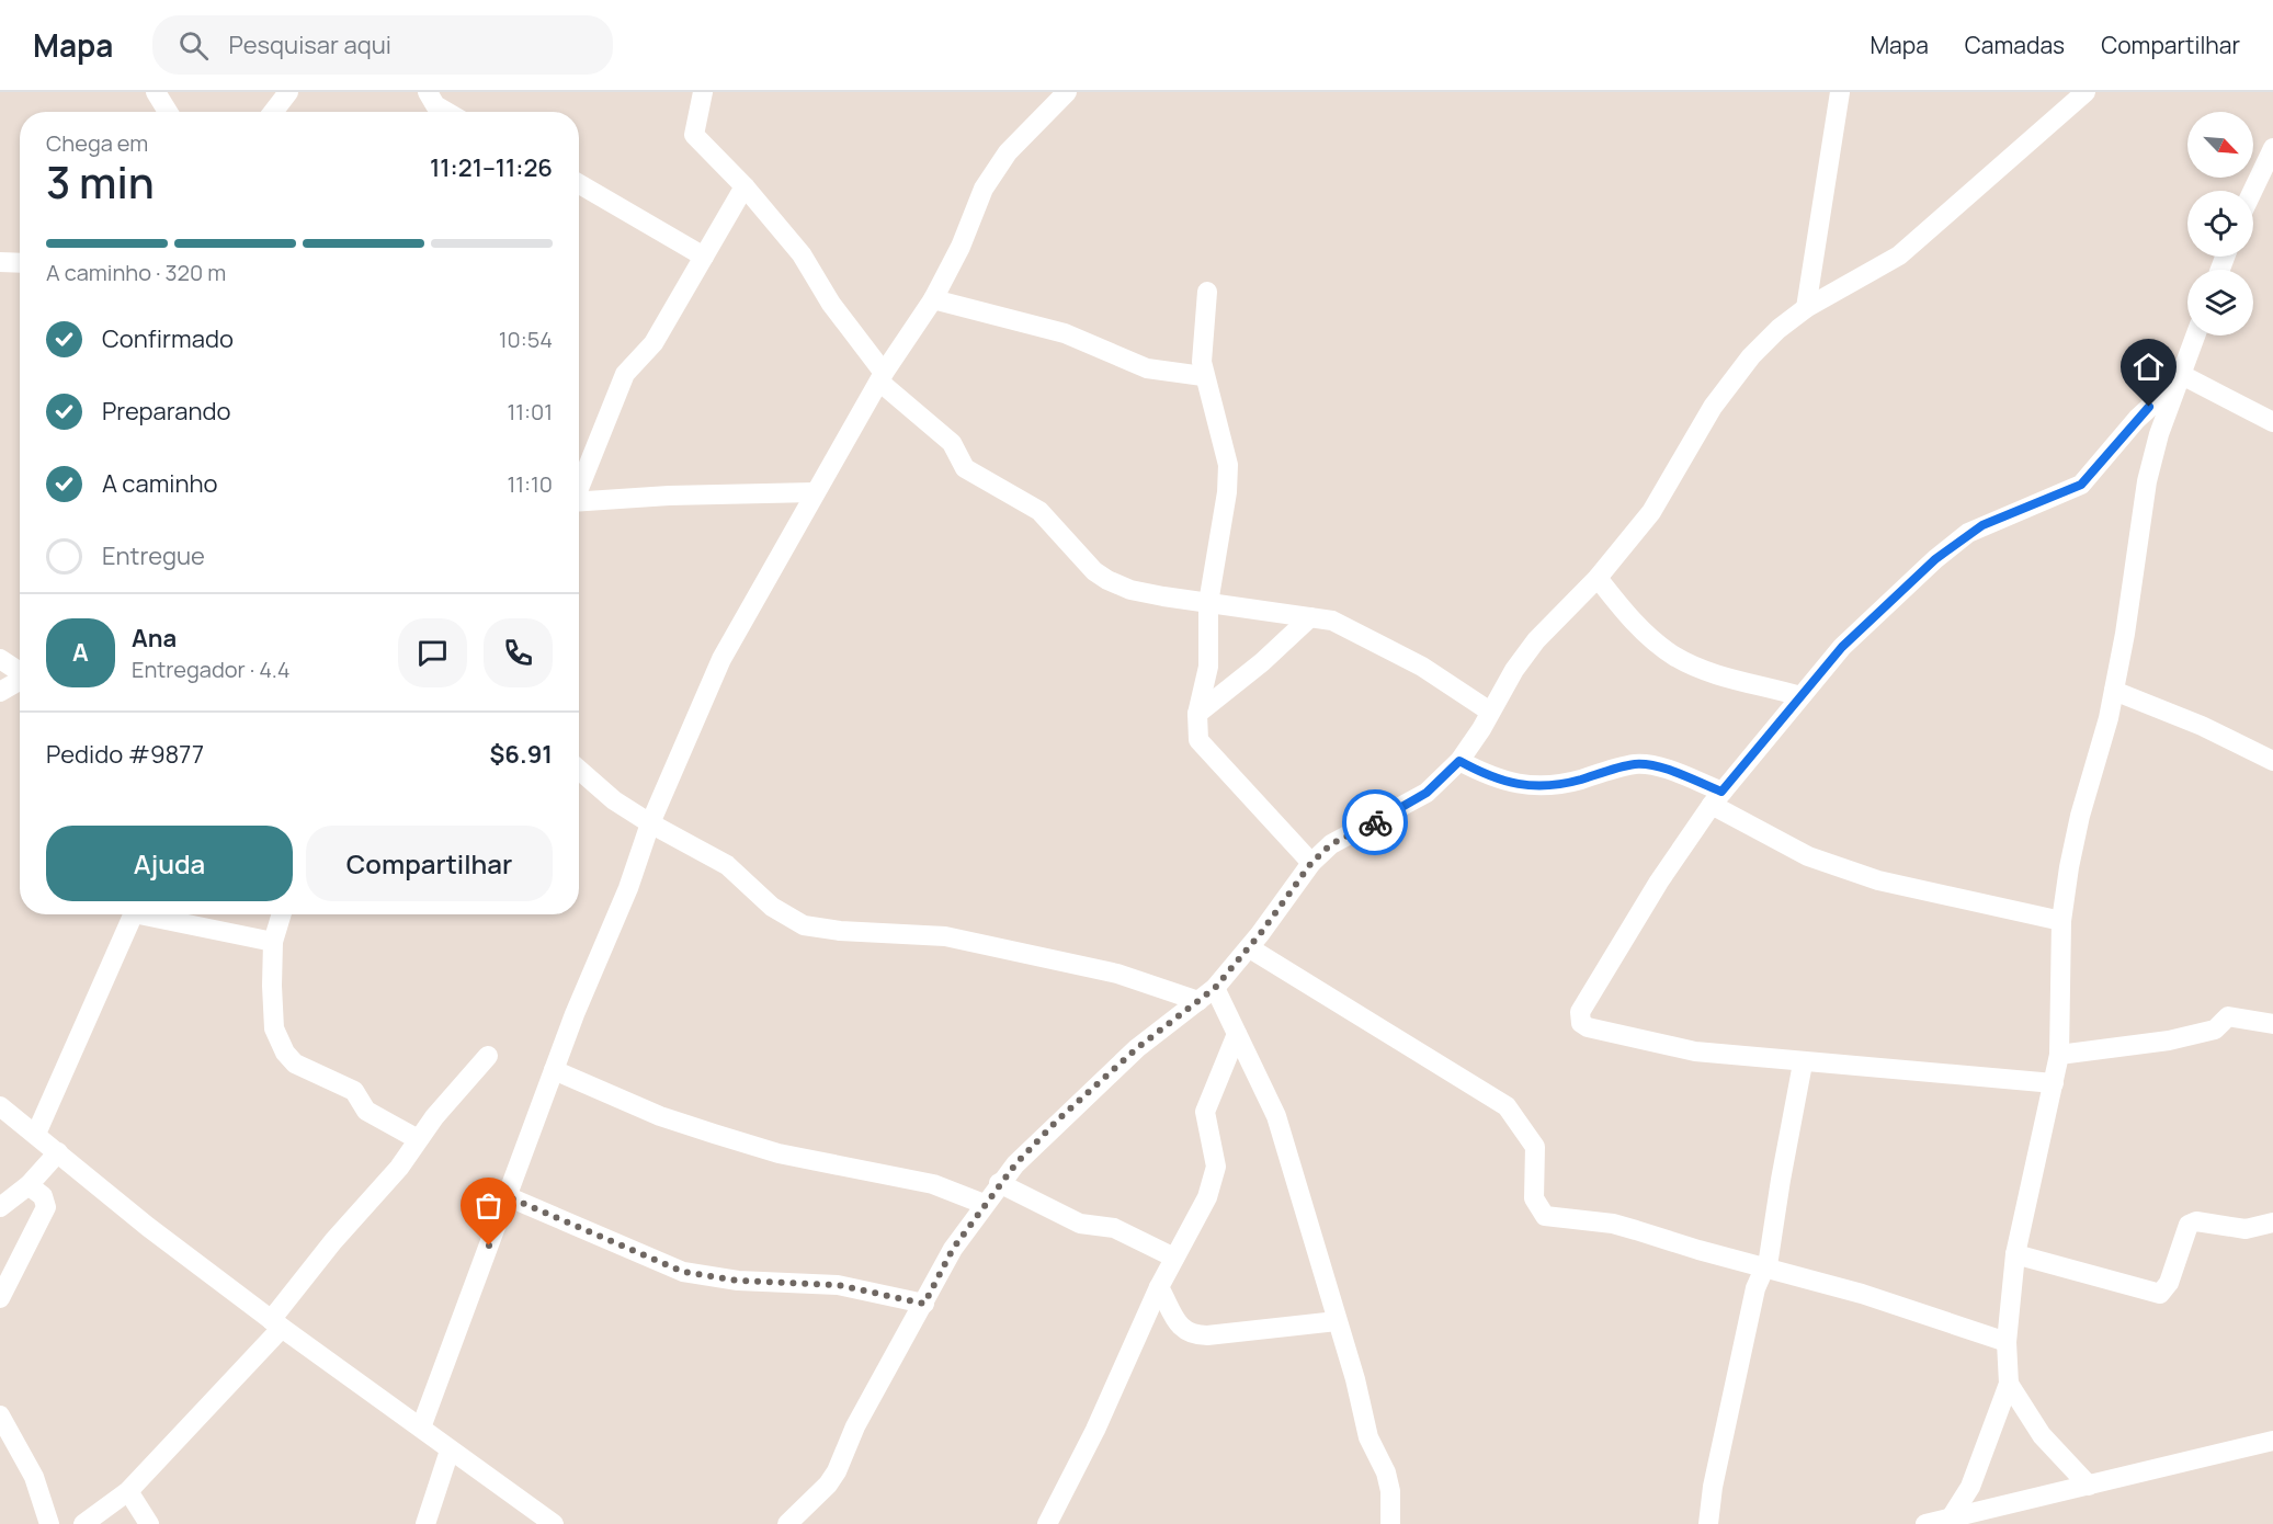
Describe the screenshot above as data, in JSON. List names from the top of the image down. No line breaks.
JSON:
{"north":"bottom right","page":{"header":"Mapa","search":"Pesquisar aqui","nav":["Mapa","Camadas","Compartilhar"],"heading":["3 min","Chega em","11:21–11:26"],"panel":["Ana","Entregador · 4.4","Pedido #9877","$6.91"],"bar":"A caminho · 320 m","list":[["Confirmado","10:54"],["Preparando","11:01"],["A caminho","11:10"],"Entregue"],"round":"A","buttons":["Ajuda","Compartilhar"]}}
